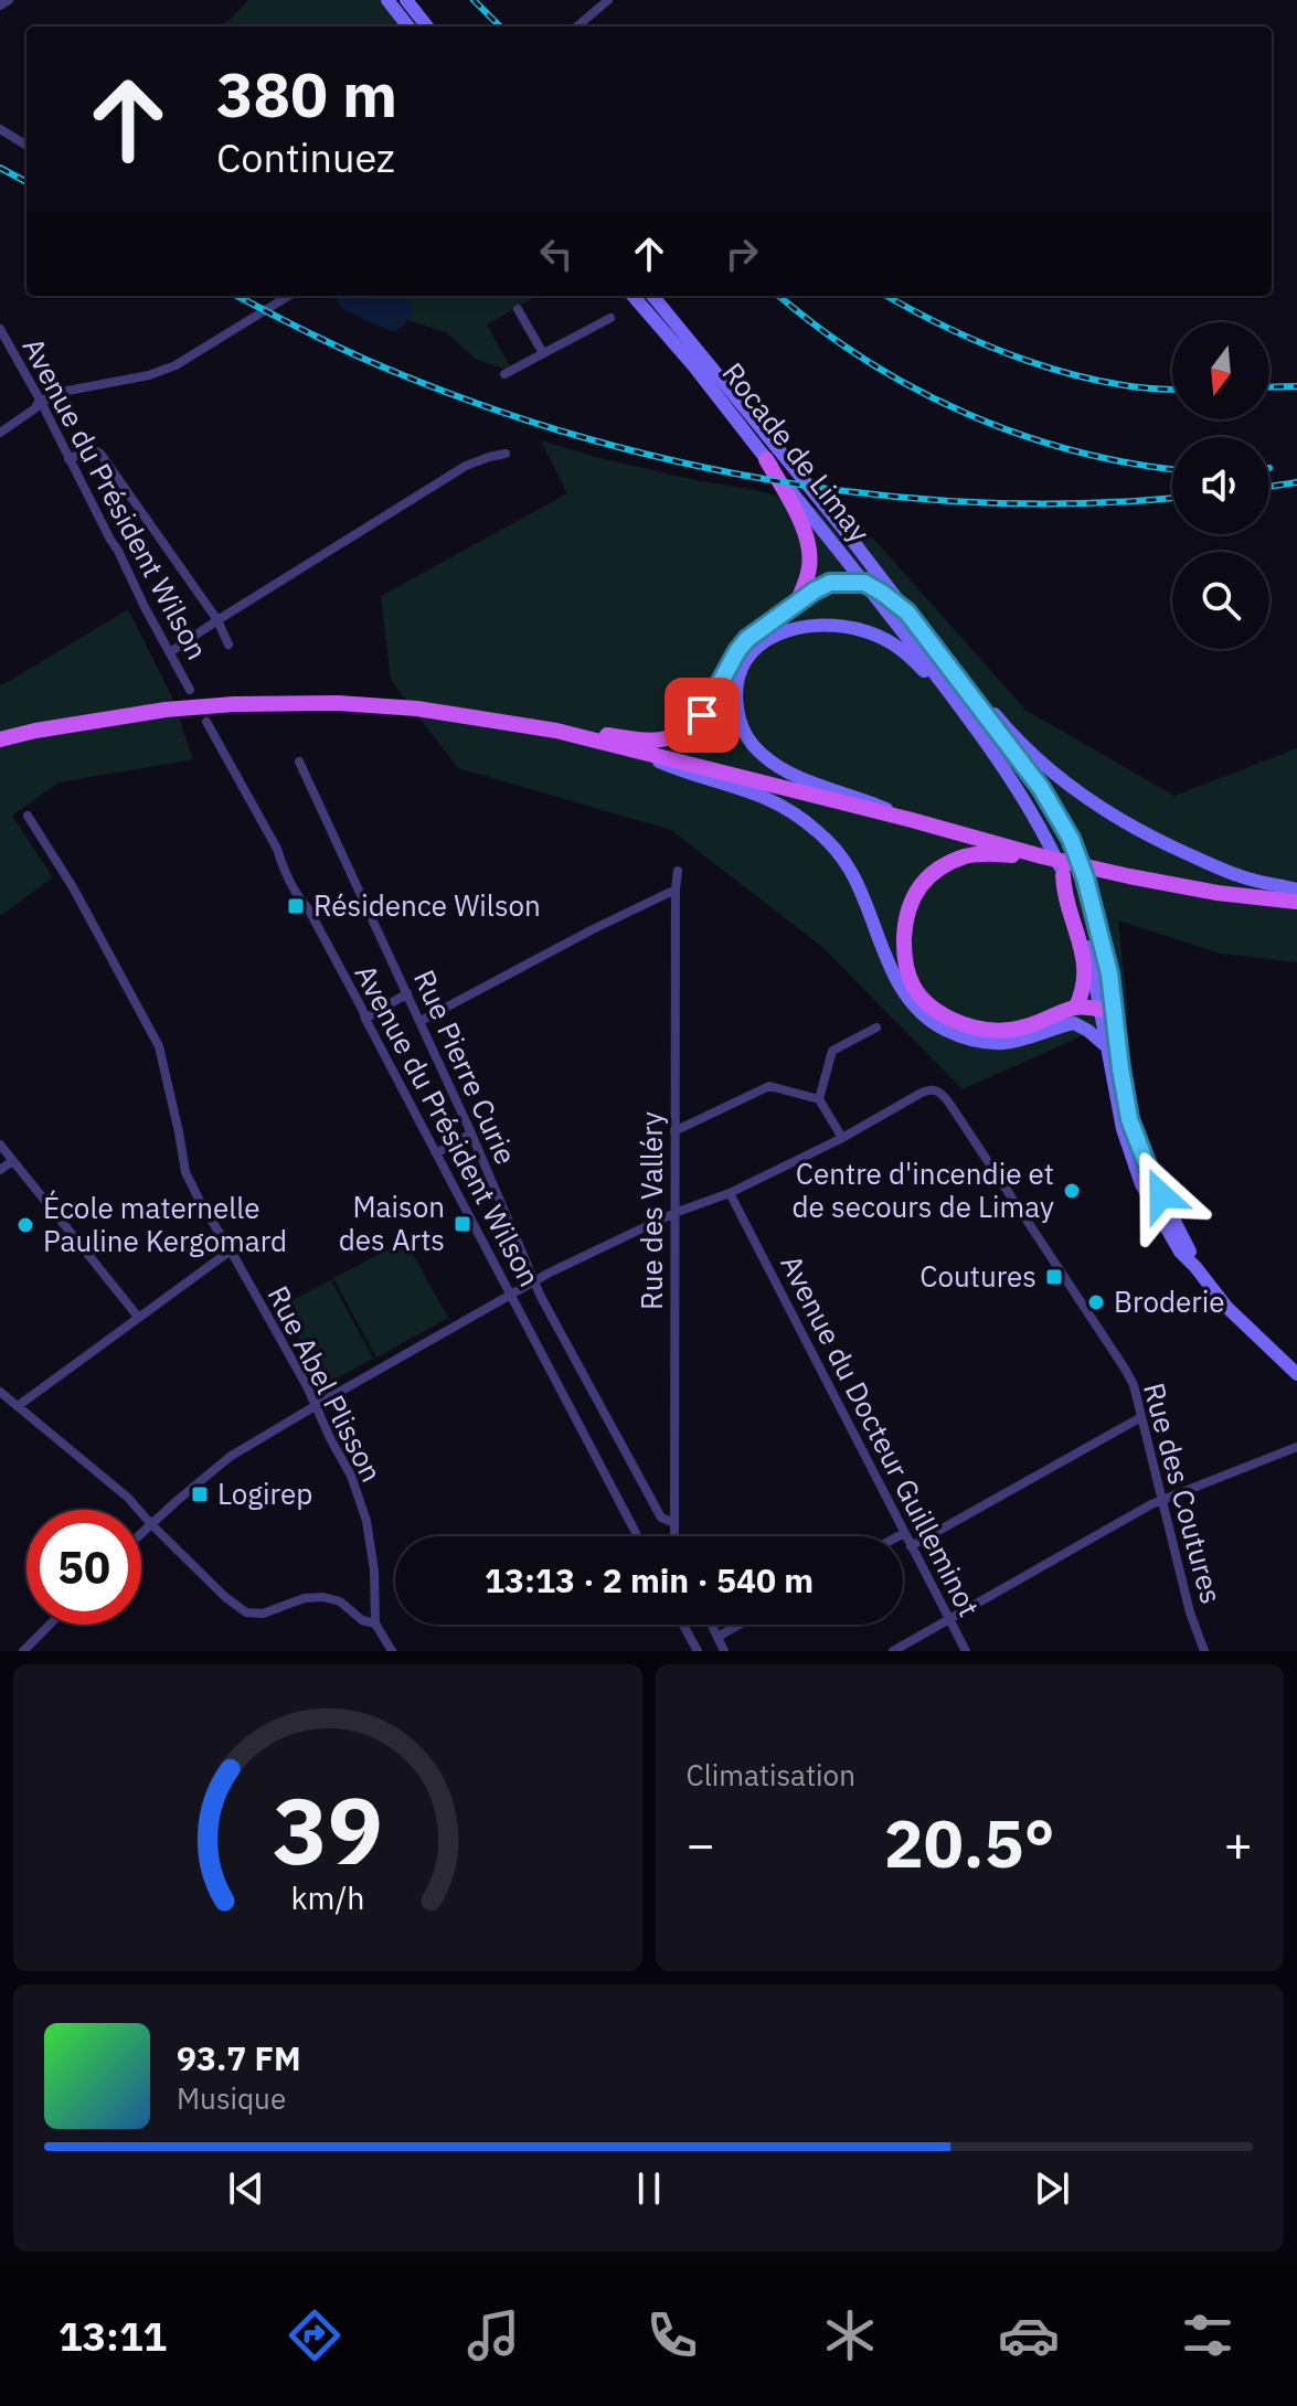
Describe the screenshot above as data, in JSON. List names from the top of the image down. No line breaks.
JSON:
{"streets":{"main road":["Rocade de Limay"],"street":["Avenue du Président Wilson","Rue Pierre Curie","Rue des Valléry","Rue Abel Plisson","Avenue du Docteur Guilleminot","Rue des Coutures"]},"crossings":[["Rue Pierre Curie","Rue des Valléry"]],"places":{"transit":["Résidence Wilson","Maison des Arts","Coutures","Logirep"],"other":["Centre d'incendie et de secours de Limay","École maternelle Pauline Kergomard","Broderie"]},"north":"bottom","page":{"turn":["380 m","Continuez"],"limit":"50","trip":"13:13 · 2 min · 540 m","tile":"Climatisation","heat":["−","20.5°","+"],"song":["93.7 FM","Musique"],"tabs":"13:11","gauge":["39","km/h"]}}
